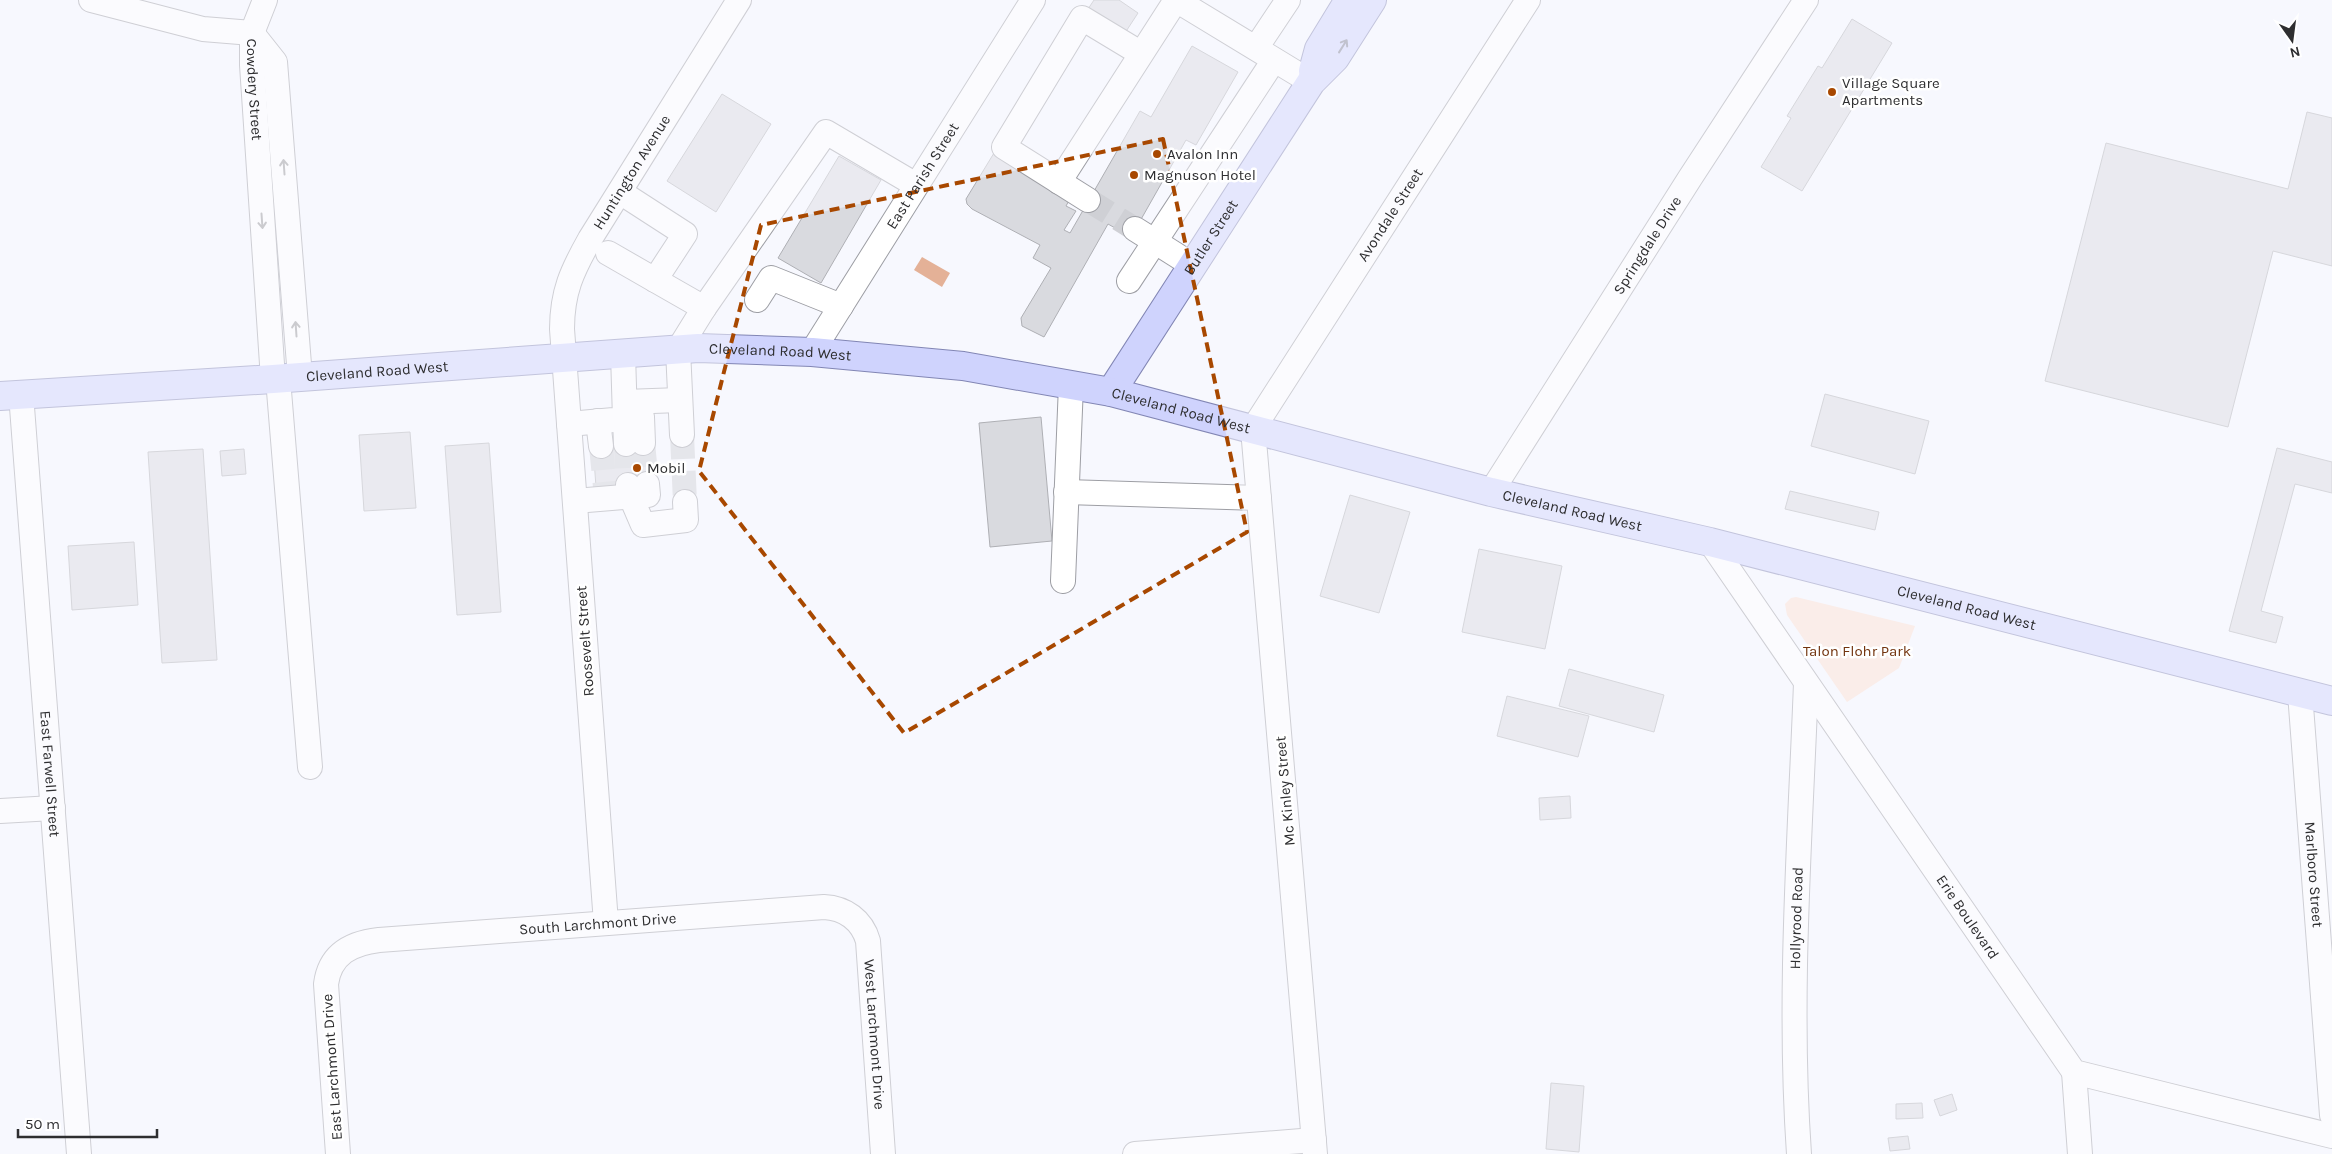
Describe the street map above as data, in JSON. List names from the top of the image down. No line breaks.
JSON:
{"streets":{"main road":["Butler Street","Cleveland Road West"],"street":["Cowdery Street","Huntington Avenue","East Parish Street","Avondale Street","Springdale Drive","Roosevelt Street","East Farwell Street","Mc Kinley Street","Marlboro Street","Erie Boulevard","Hollyrood Road","South Larchmont Drive","West Larchmont Drive","East Larchmont Drive"]},"crossings":[["Cowdery Street","Cleveland Road West"],["Huntington Avenue","Cleveland Road West"],["Huntington Avenue","Roosevelt Street"],["East Parish Street","Cleveland Road West"],["Avondale Street","Cleveland Road West"],["Avondale Street","Mc Kinley Street"],["Butler Street","Cleveland Road West"],["Springdale Drive","Cleveland Road West"],["Cleveland Road West","Roosevelt Street"],["Cleveland Road West","East Farwell Street"],["Cleveland Road West","Mc Kinley Street"],["Cleveland Road West","Marlboro Street"],["Cleveland Road West","Erie Boulevard"],["Roosevelt Street","South Larchmont Drive"],["Erie Boulevard","Hollyrood Road"],["South Larchmont Drive","West Larchmont Drive"],["South Larchmont Drive","East Larchmont Drive"]],"parks":["Talon Flohr Park"],"places":["Village Square Apartments","Avalon Inn","Magnuson Hotel","Mobil"],"scale_bar":"50 m","north":"bottom"}
